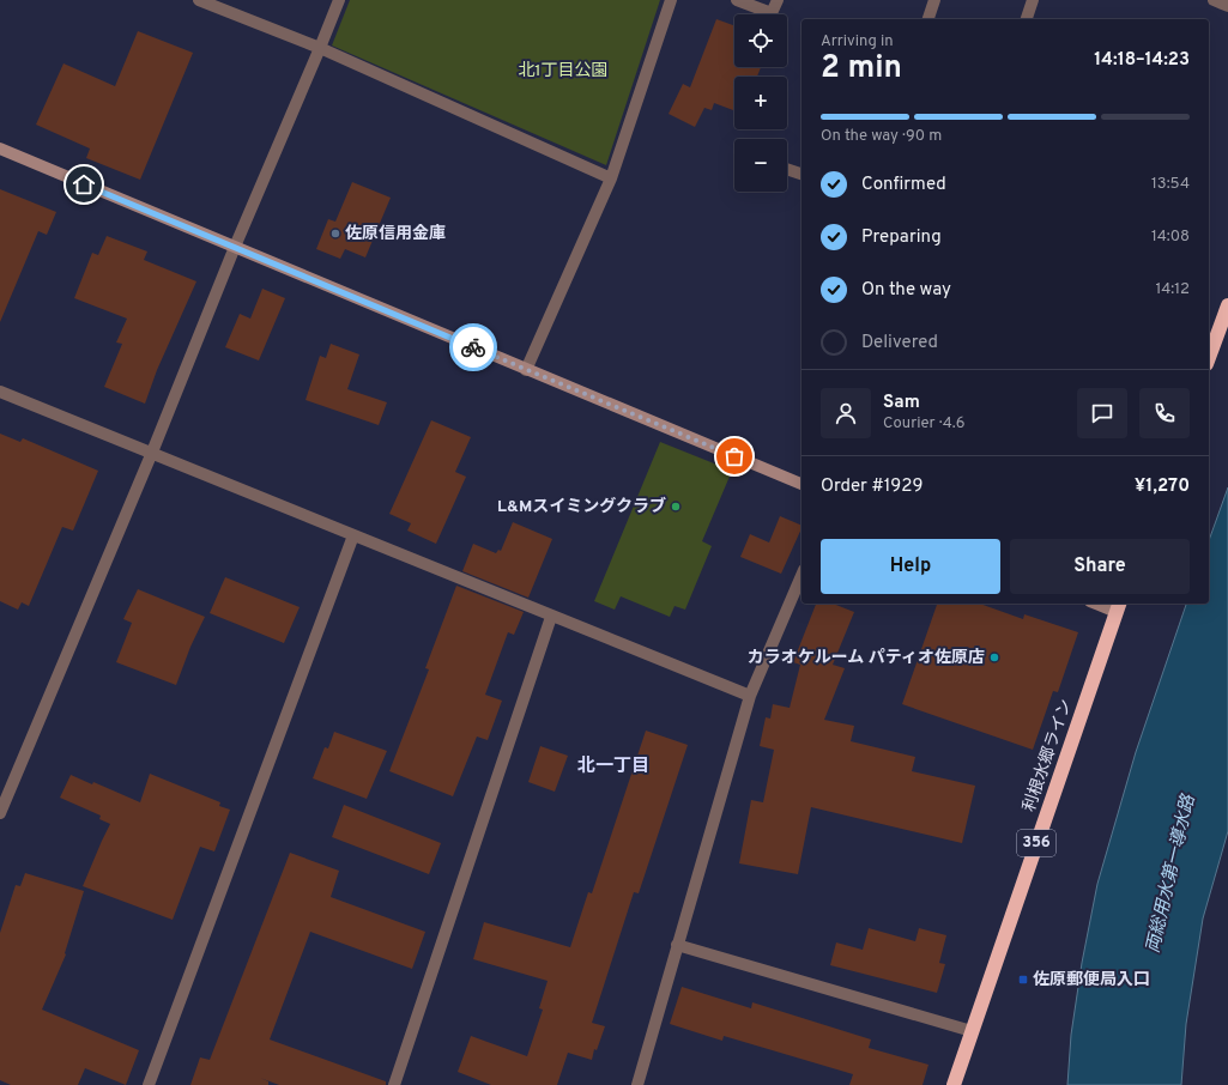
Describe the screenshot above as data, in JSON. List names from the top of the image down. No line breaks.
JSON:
{"streets":{"highway":["利根水郷ライン","356"]},"districts":["北一丁目"],"water":["両総用水第一導水路"],"parks":["北1丁目公園"],"places":{"other":["佐原信用金庫","L&Mスイミングクラブ","カラオケルーム パティオ佐原店"],"transit":["佐原郵便局入口"]},"page":{"map_buttons":["+","−"],"heading":["2 min","Arriving in","14:18–14:23"],"panel":["Sam","Courier · 4.6","Order #1929","¥1,270"],"bar":"On the way · 90 m","list":[["Confirmed","13:54"],["Preparing","14:08"],["On the way","14:12"],"Delivered"],"buttons":["Help","Share"]}}
